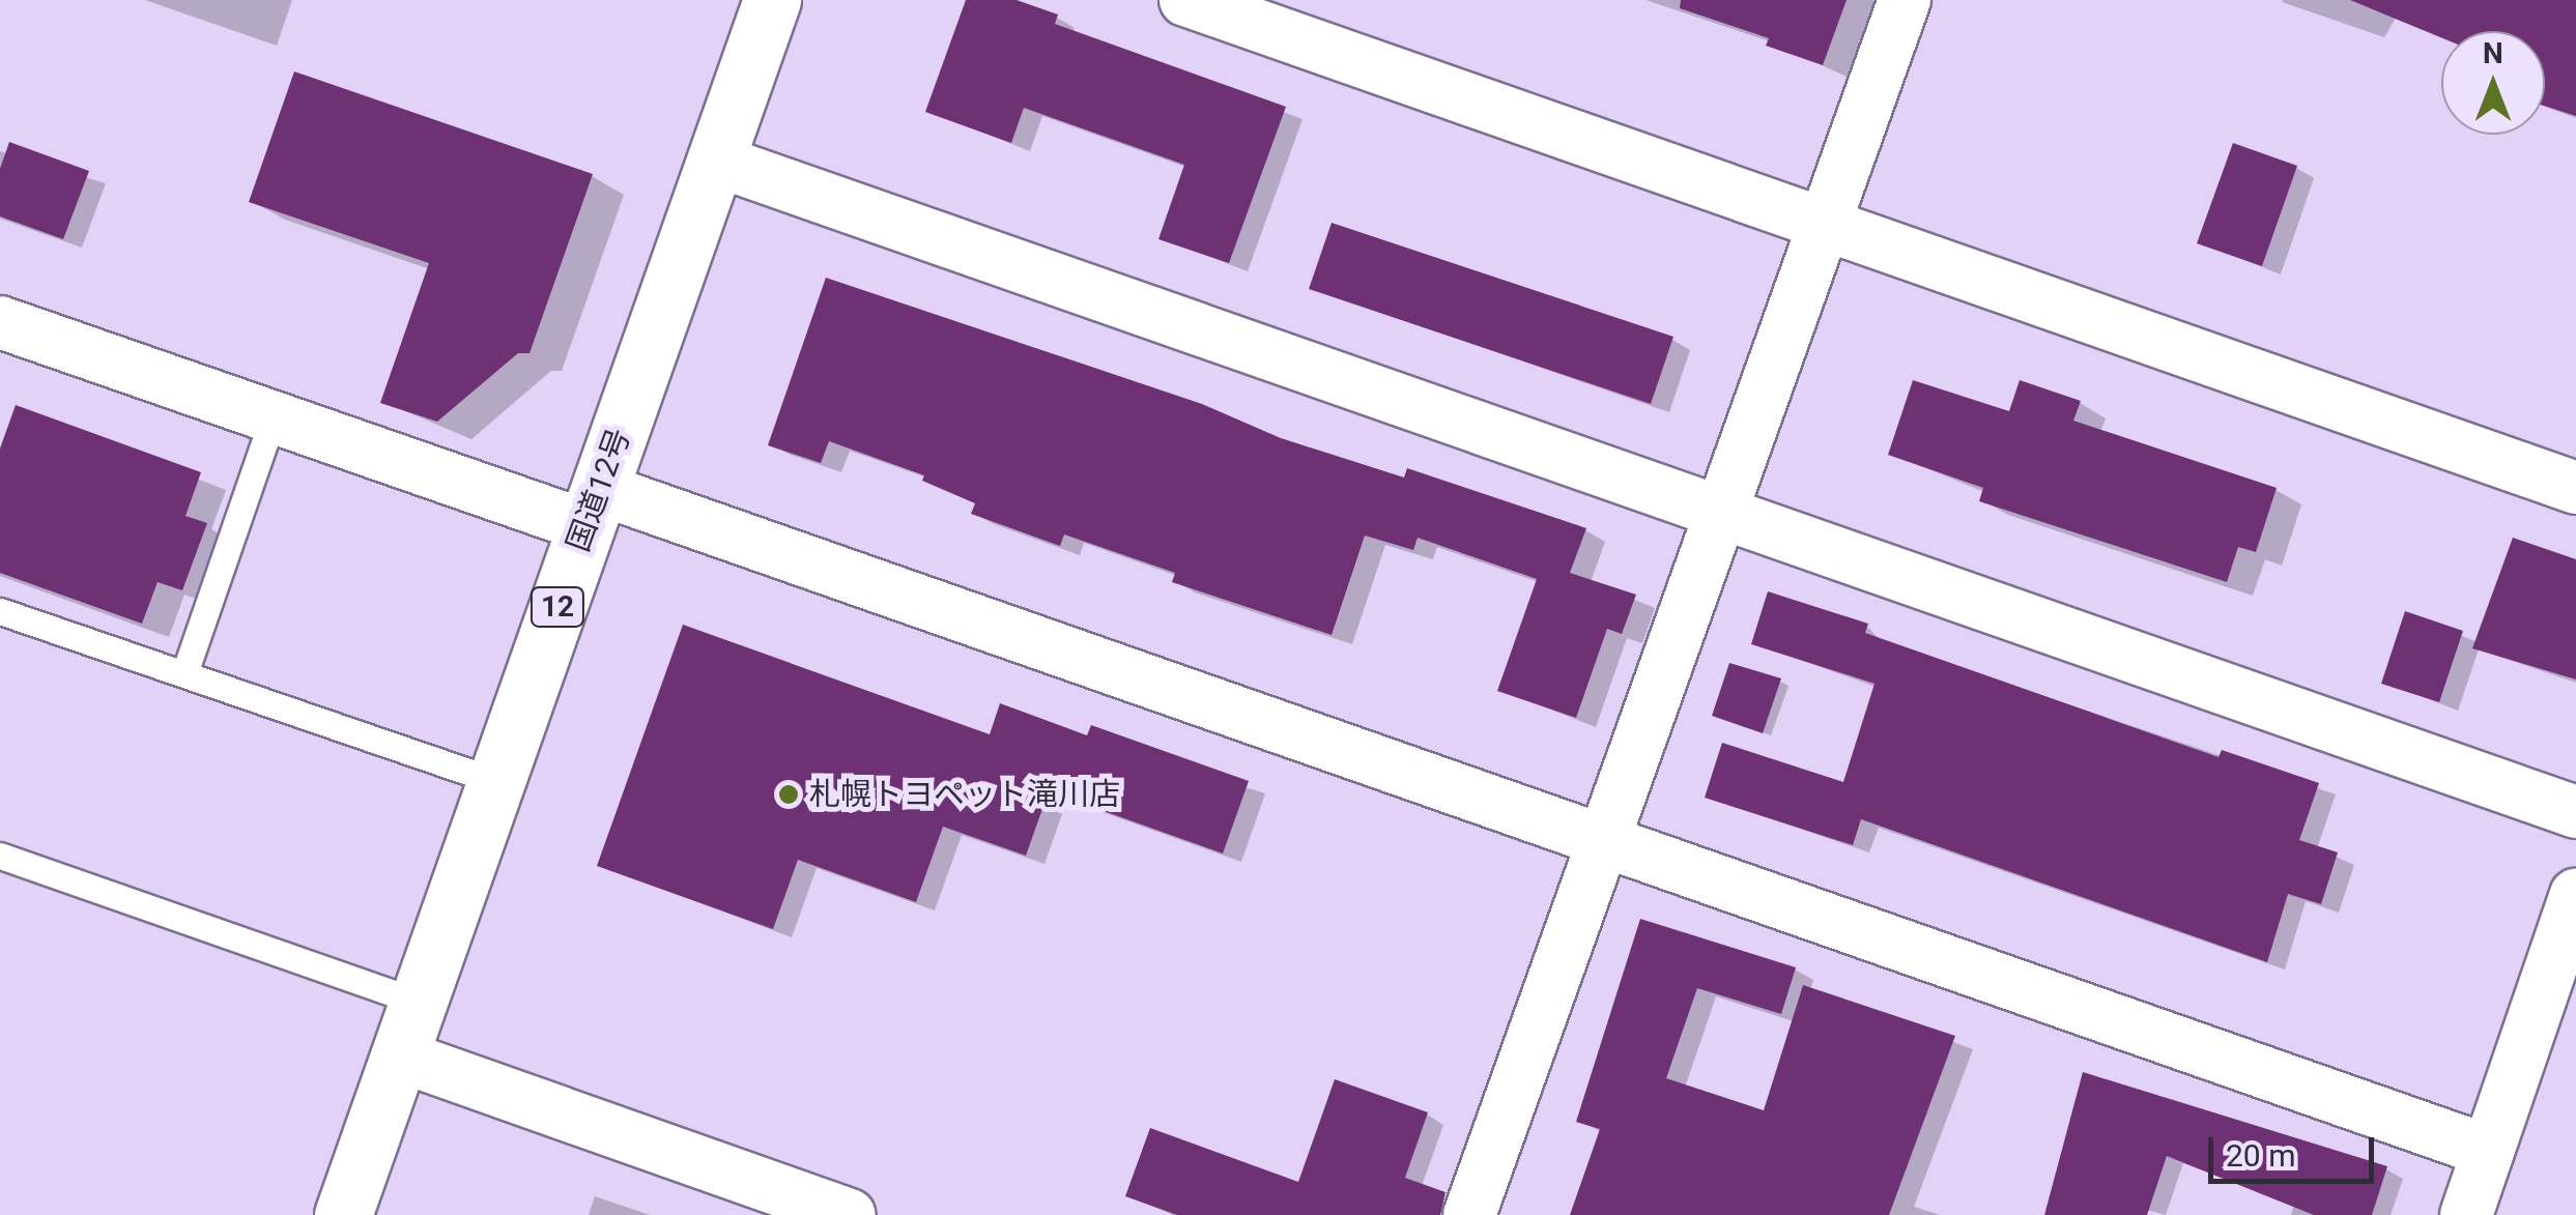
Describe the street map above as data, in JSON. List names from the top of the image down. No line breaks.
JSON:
{"streets":{"highway":["国道12号","12"]},"places":["札幌トヨペット滝川店"],"scale_bar":"20 m","north":"top"}
